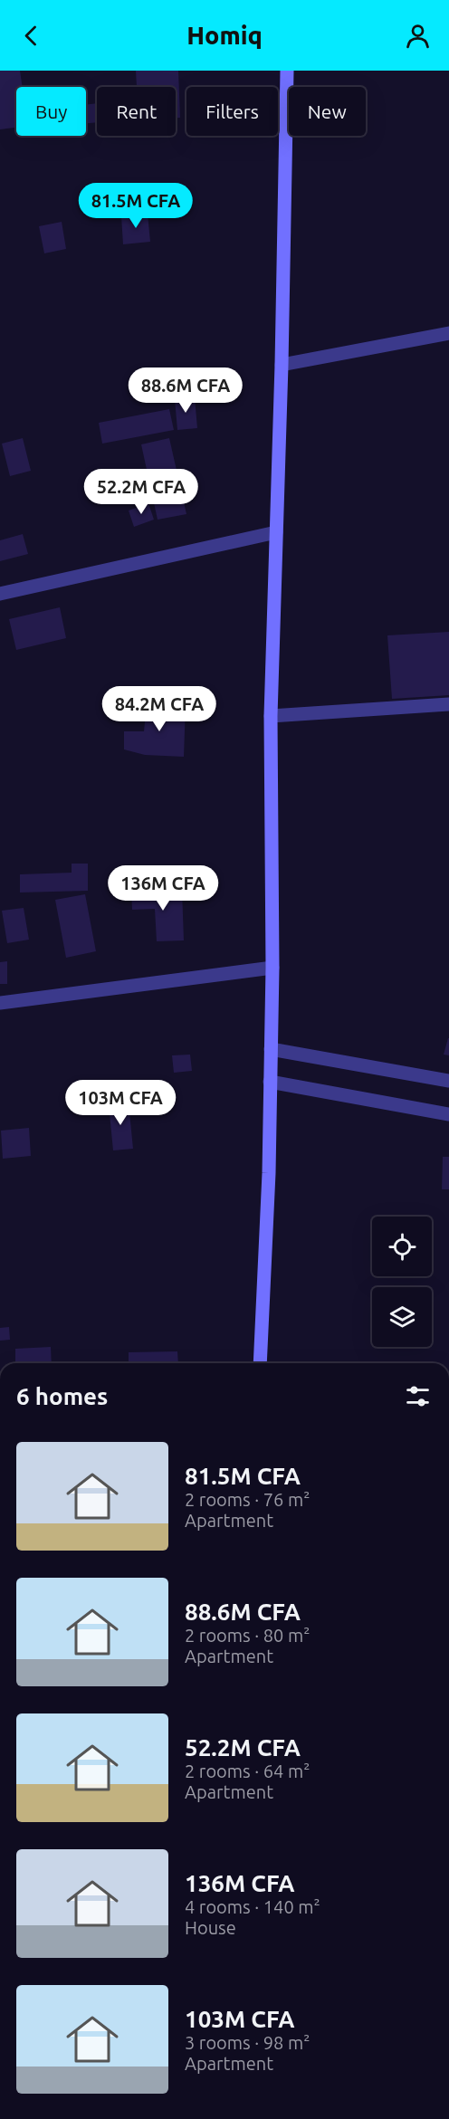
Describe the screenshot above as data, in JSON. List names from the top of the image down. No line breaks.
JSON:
{"page":{"header":"Homiq","chip":["Buy","Rent","Filters","New"],"price":["81.5M CFA","88.6M CFA","52.2M CFA","84.2M CFA","136M CFA","103M CFA"],"heading":"6 homes","list":[{"name":"81.5M CFA","note":"2 rooms · 76 m² · Apartment"},{"name":"88.6M CFA","note":"2 rooms · 80 m² · Apartment"},{"name":"52.2M CFA","note":"2 rooms · 64 m² · Apartment"},{"name":"136M CFA","note":"4 rooms · 140 m² · House"},{"name":"103M CFA","note":"3 rooms · 98 m² · Apartment"}]}}
